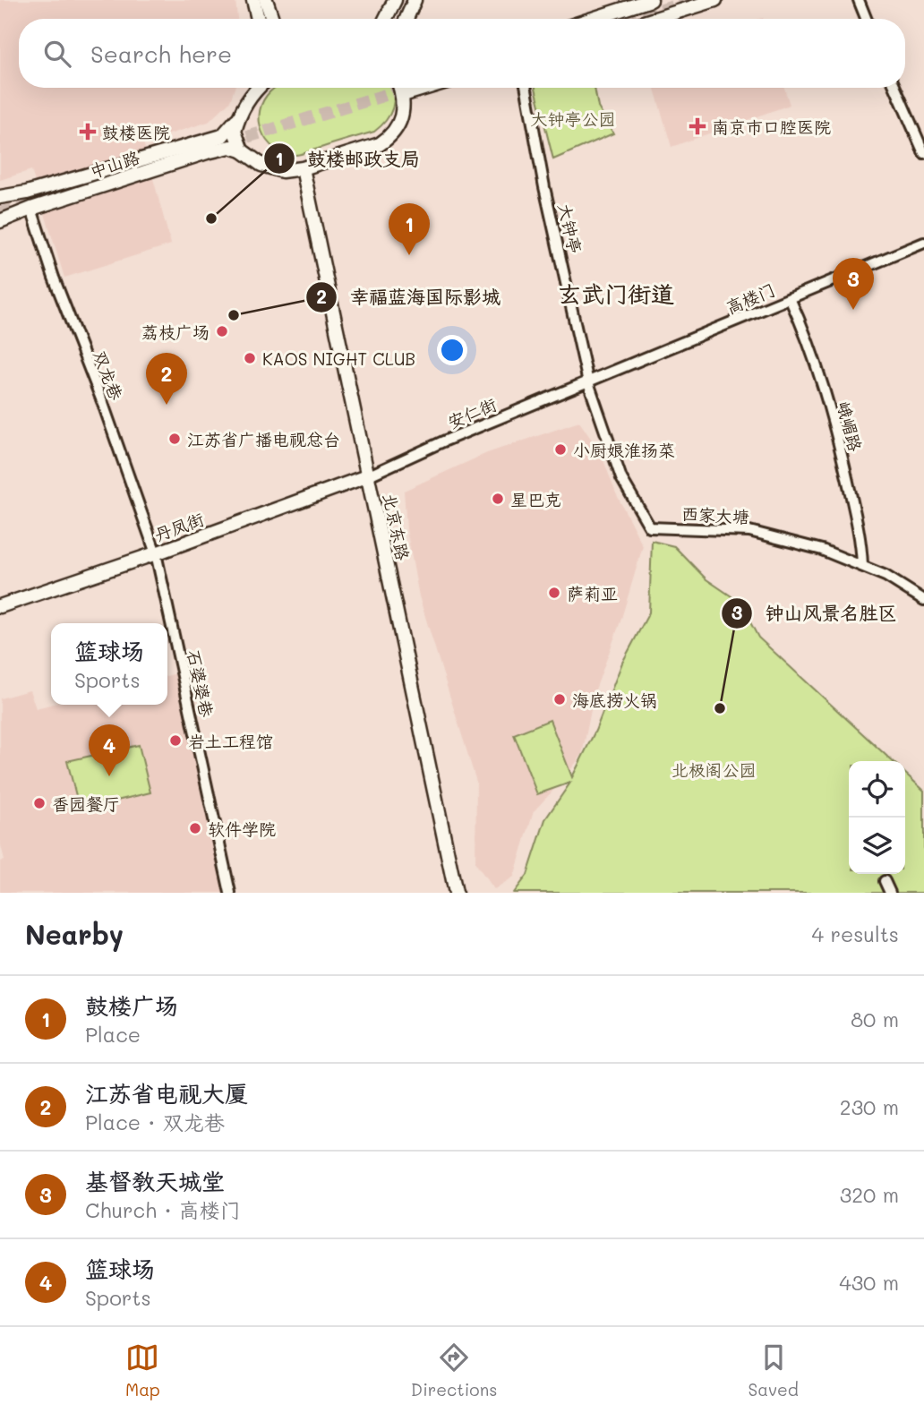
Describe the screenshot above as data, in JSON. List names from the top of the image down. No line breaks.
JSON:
{"streets":{"main road":["中山路","丹凤街","北京东路"],"street":["大钟亭","高楼门","双龙巷","安仁街","峨嵋路","西家大塘","石婆婆巷"]},"crossings":[["中山路","双龙巷"],["大钟亭","高楼门"],["大钟亭","安仁街"],["大钟亭","西家大塘"],["高楼门","安仁街"],["高楼门","峨嵋路"],["高楼门","西家大塘"],["双龙巷","丹凤街"],["双龙巷","石婆婆巷"],["安仁街","西家大塘"],["安仁街","丹凤街"],["安仁街","北京东路"],["峨嵋路","西家大塘"],["丹凤街","北京东路"],["丹凤街","石婆婆巷"]],"districts":["玄武门街道"],"parks":["大钟亭公园","北极阁公园"],"places":{"health":["南京市口腔医院","鼓楼医院"],"other":["鼓楼邮政支局","幸福蓝海国际影城","荔枝广场","KAOS NIGHT CLUB","江苏省广播电视总台","小厨娘淮扬菜","星巴克","萨莉亚","海底捞火锅","钟山风景名胜区","岩土工程馆","香园餐厅","软件学院"]},"page":{"search":"Search here","pins":["1","3","2","4"],"popup":["篮球场","Sports"],"heading":["Nearby","4 results"],"list":[{"mark":"1","name":"鼓楼广场","note":"Place","value":"80 m"},{"mark":"2","name":"江苏省电视大厦","note":"Place · 双龙巷","value":"230 m"},{"mark":"3","name":"基督教天城堂","note":"Church · 高楼门","value":"320 m"},{"mark":"4","name":"篮球场","note":"Sports","value":"430 m"}],"nav":["Map","Directions","Saved"]}}
